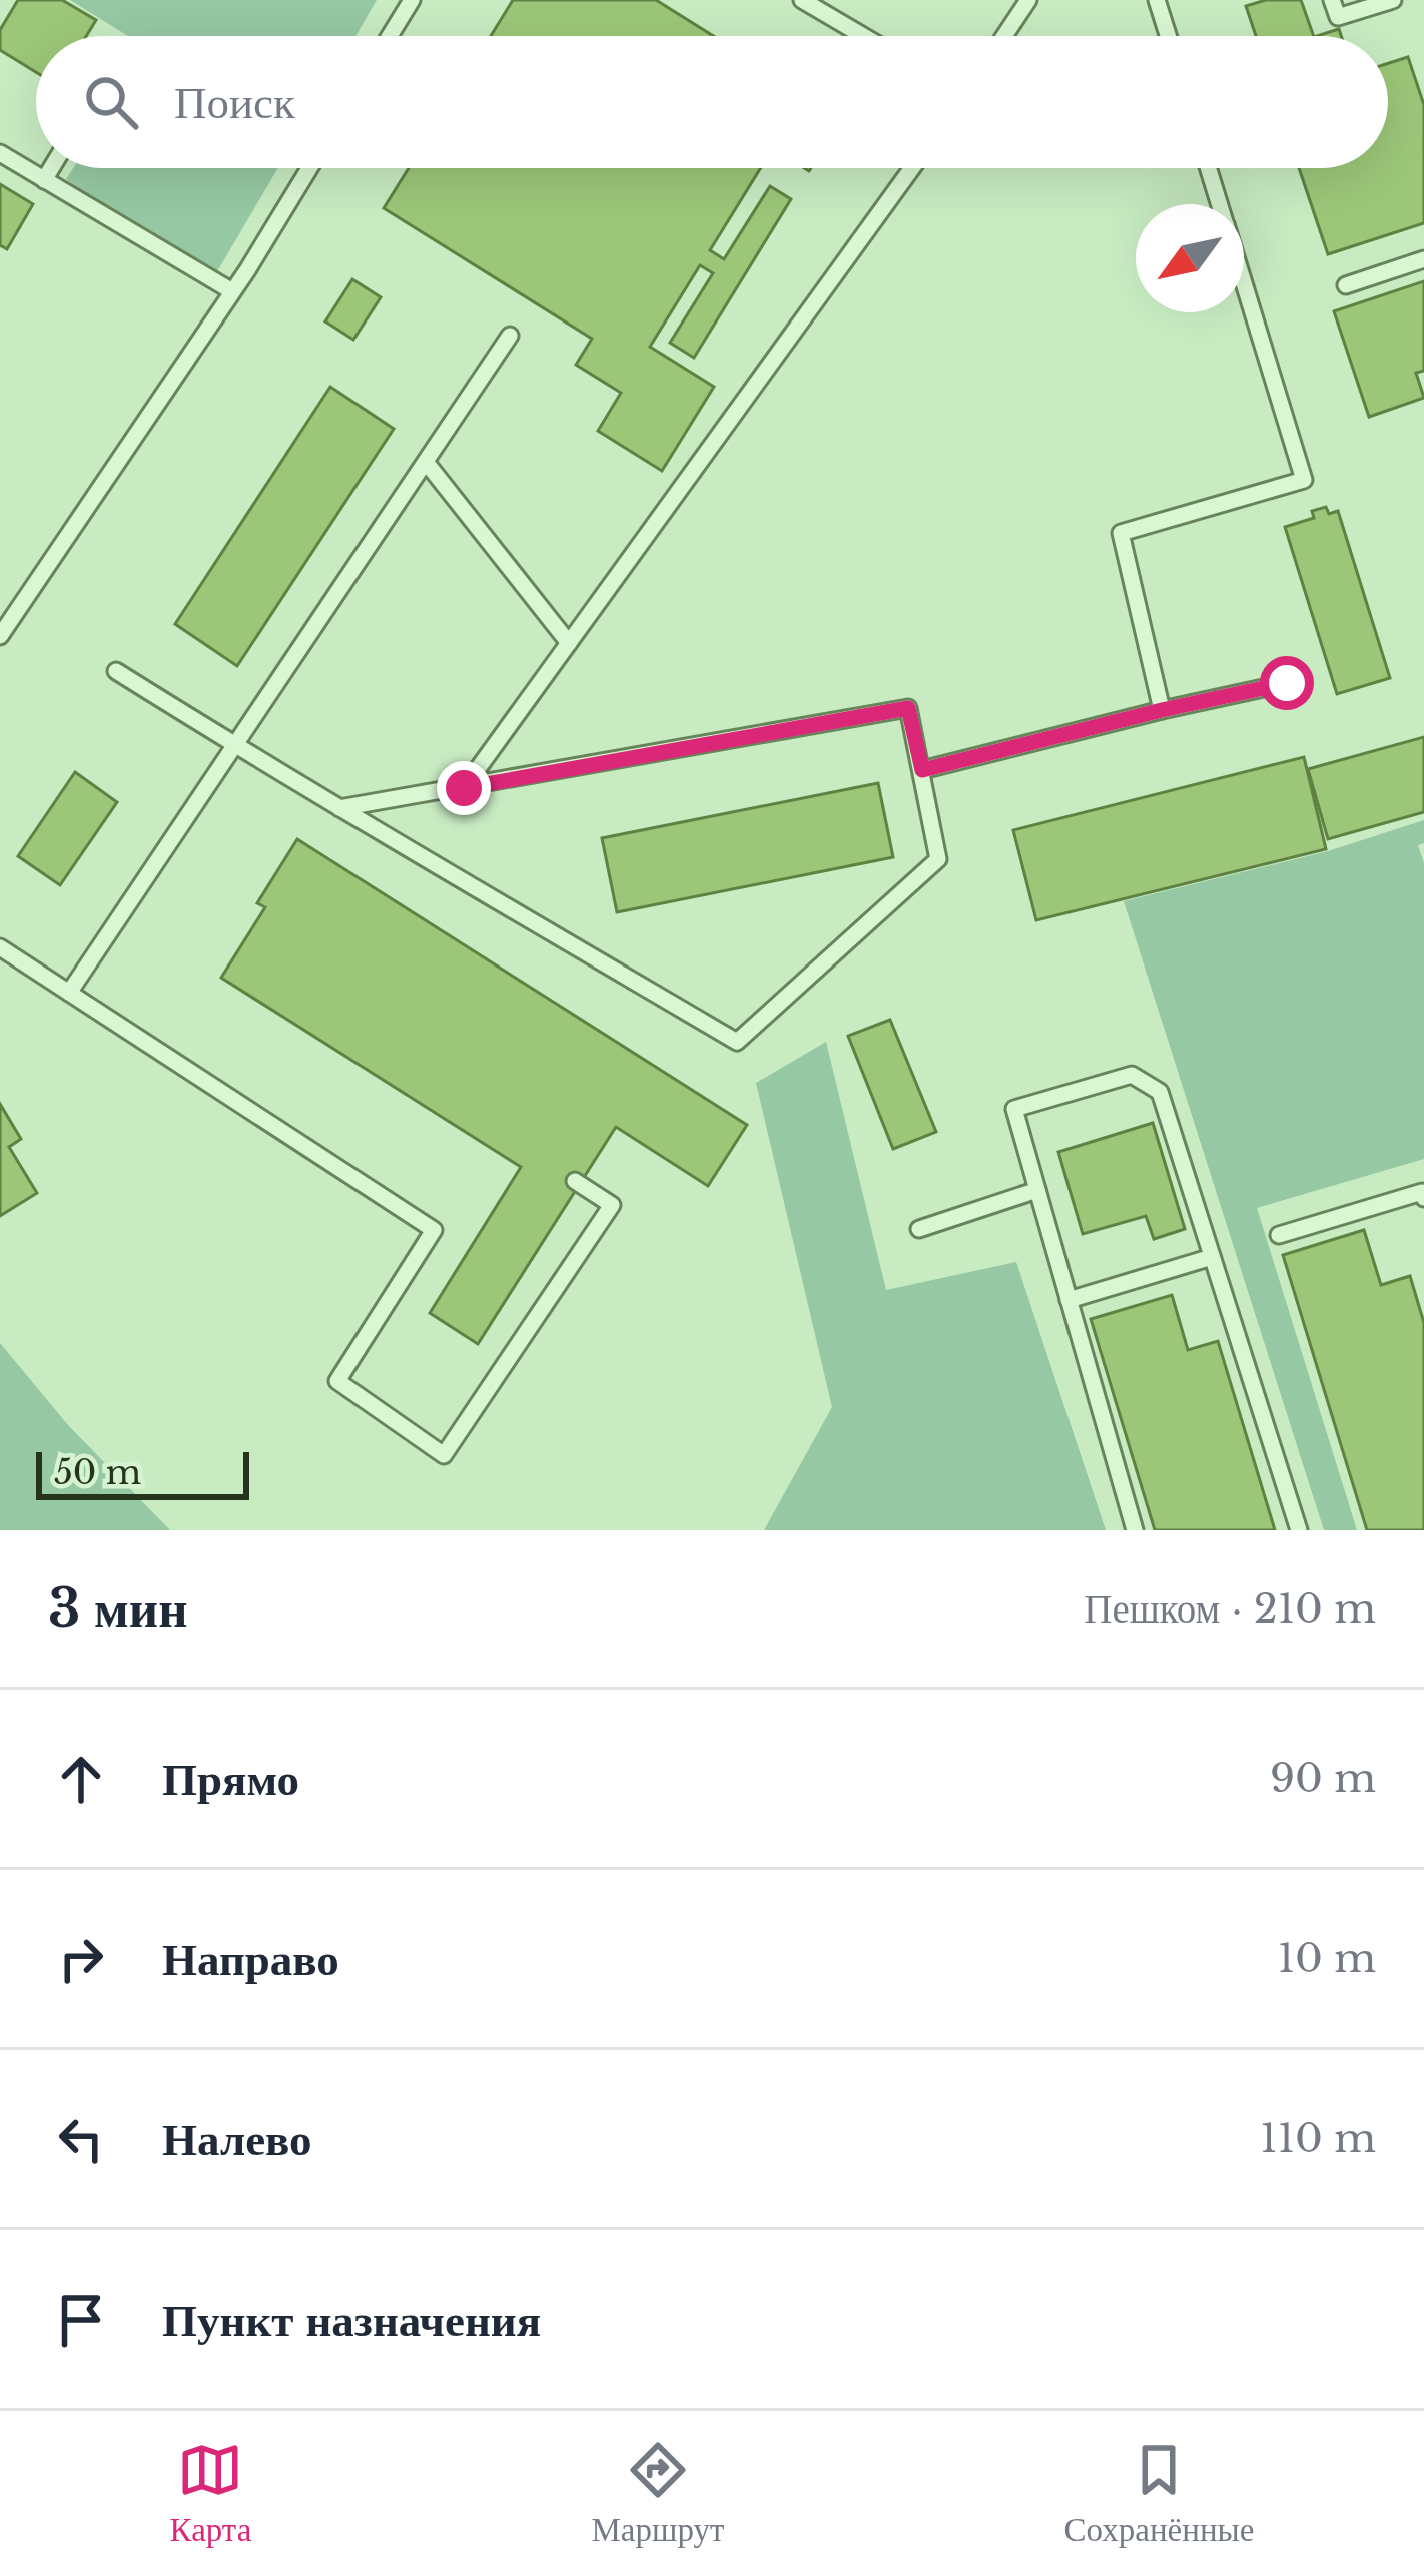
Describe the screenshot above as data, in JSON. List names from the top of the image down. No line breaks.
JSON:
{"scale_bar":"50 m","north":"bottom left","page":{"search":"Поиск","scale":"50 m","heading":["3 мин","Пешком · 210 m"],"list":[["Прямо","90 m"],["Направо","10 m"],["Налево","110 m"],"Пункт назначения"],"nav":["Карта","Маршрут","Сохранённые"]}}
